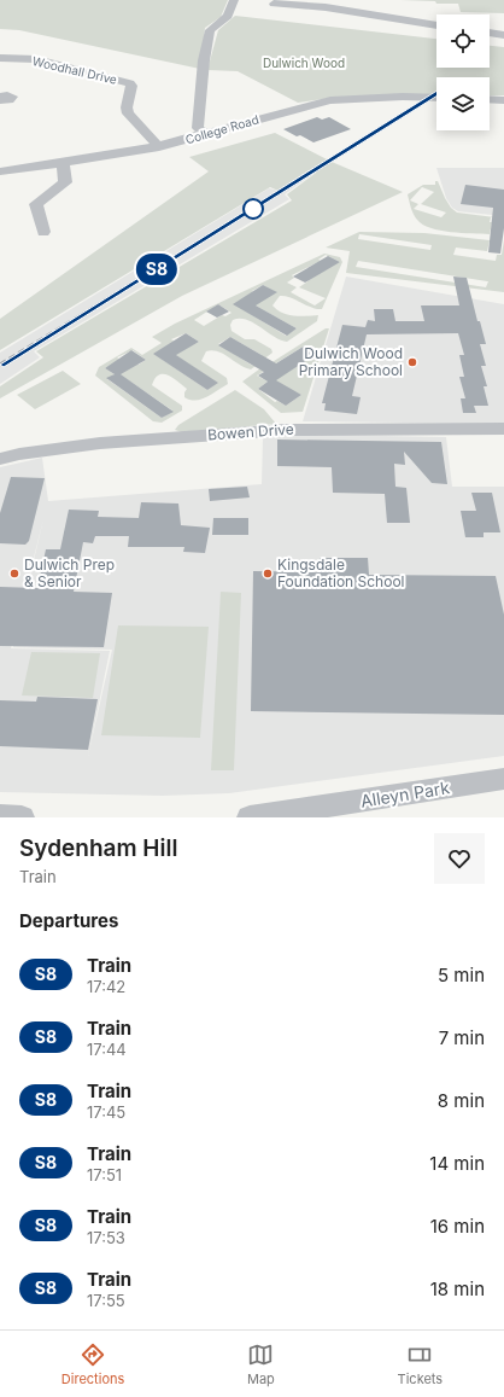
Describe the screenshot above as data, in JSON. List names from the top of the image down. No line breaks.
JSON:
{"streets":{"street":["Woodhall Drive","College Road","Bowen Drive","Alleyn Park"]},"crossings":[["Woodhall Drive","College Road"]],"parks":["Dulwich Wood"],"places":["Dulwich Wood Primary School","Dulwich Prep & Senior","Kingsdale Foundation School"],"page":{"on_map":"S8","heading":[["Sydenham Hill","Train"],"Departures"],"list":[{"mark":"S8","name":"Train","note":"17:42","value":"5 min"},{"mark":"S8","name":"Train","note":"17:44","value":"7 min"},{"mark":"S8","name":"Train","note":"17:45","value":"8 min"},{"mark":"S8","name":"Train","note":"17:51","value":"14 min"},{"mark":"S8","name":"Train","note":"17:53","value":"16 min"},{"mark":"S8","name":"Train","note":"17:55","value":"18 min"}],"tabs":["Directions","Map","Tickets"]}}
